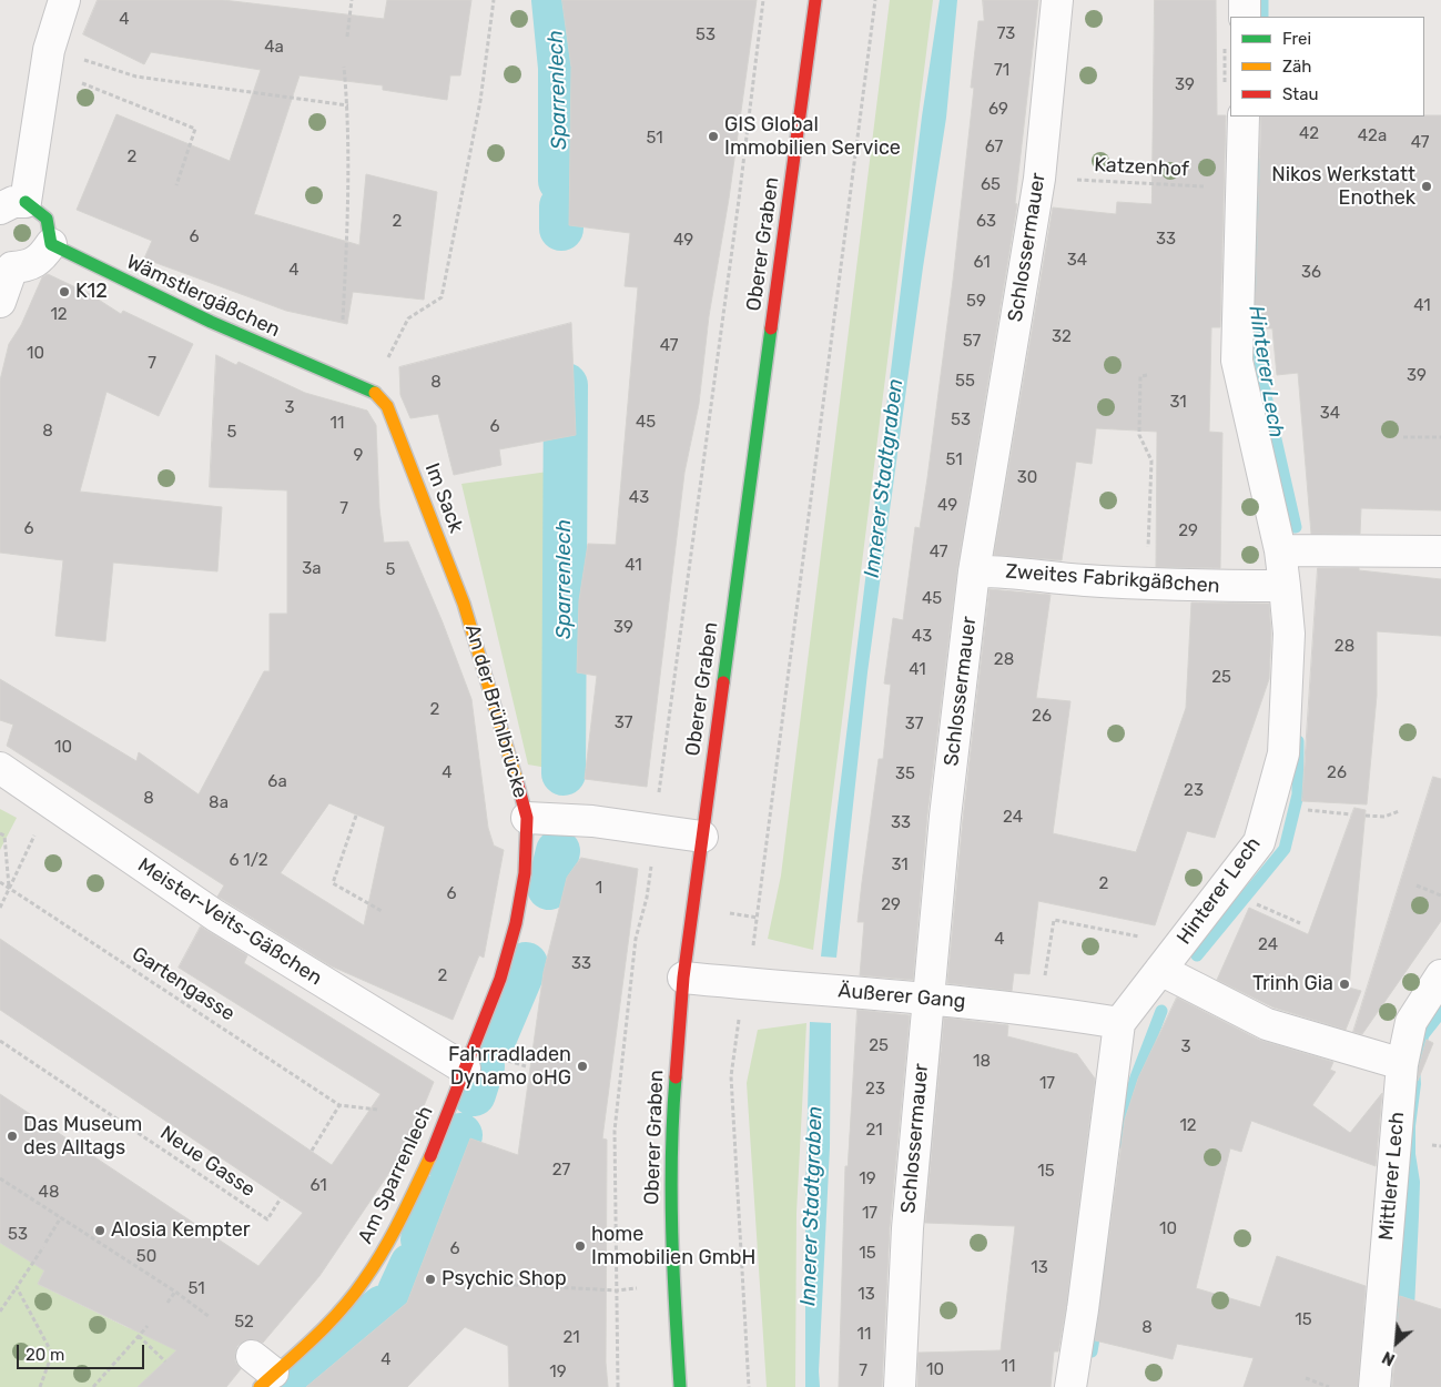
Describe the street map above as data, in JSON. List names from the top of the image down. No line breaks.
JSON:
{"streets":{"street":["Oberer Graben","Schlossermauer","Wämstlergäßchen","Im Sack","Zweites Fabrikgäßchen","An der Brühlbrücke","Hinterer Lech","Meister-Veits-Gäßchen","Äußerer Gang","Am Sparrenlech","Mittlerer Lech"],"path":["Katzenhof","Gartengasse","Neue Gasse"]},"crossings":[["Katzenhof","Schlossermauer"],["Katzenhof","Hinterer Lech"],["Oberer Graben","An der Brühlbrücke"],["Oberer Graben","Äußerer Gang"],["Schlossermauer","Zweites Fabrikgäßchen"],["Schlossermauer","Äußerer Gang"],["Wämstlergäßchen","Im Sack"],["Im Sack","An der Brühlbrücke"],["Zweites Fabrikgäßchen","Hinterer Lech"],["An der Brühlbrücke","Meister-Veits-Gäßchen"],["An der Brühlbrücke","Am Sparrenlech"],["Hinterer Lech","Äußerer Gang"],["Meister-Veits-Gäßchen","Am Sparrenlech"]],"water":["Sparrenlech","Hinterer Lech","Innerer Stadtgraben"],"places":["GIS Global Immobilien Service","Nikos Werkstatt Enothek","K12","Trinh Gia","Fahrradladen Dynamo oHG","Das Museum des Alltags","Alosia Kempter","home Immobilien GmbH","Psychic Shop"],"house_numbers":["4","73","53","4a","71","39","69","42","42a","51","47","67","2","65","2","63","6","33","49","34","61","4","36","59","41","12","32","57","47","10","7","39","55","8","31","3","34","53","45","11","6","8","5","9","51","30","43","49","7","6","29","47","41","3a","5","45","39","43","28","28","41","25","2","26","37","37","10","4","26","35","6a","23","8","8a","24","33","6 1/2","31","2","1","6","29","4","24","33","2","25","3","18","17","23","12","21","27","15","19","61","48","17","10","53","6","15","50","13","51","13","15","52","8","11","21","4","11","10","7","19"],"legend":["Frei","Zäh","Stau"],"scale_bar":"20 m","north":"bottom left"}
